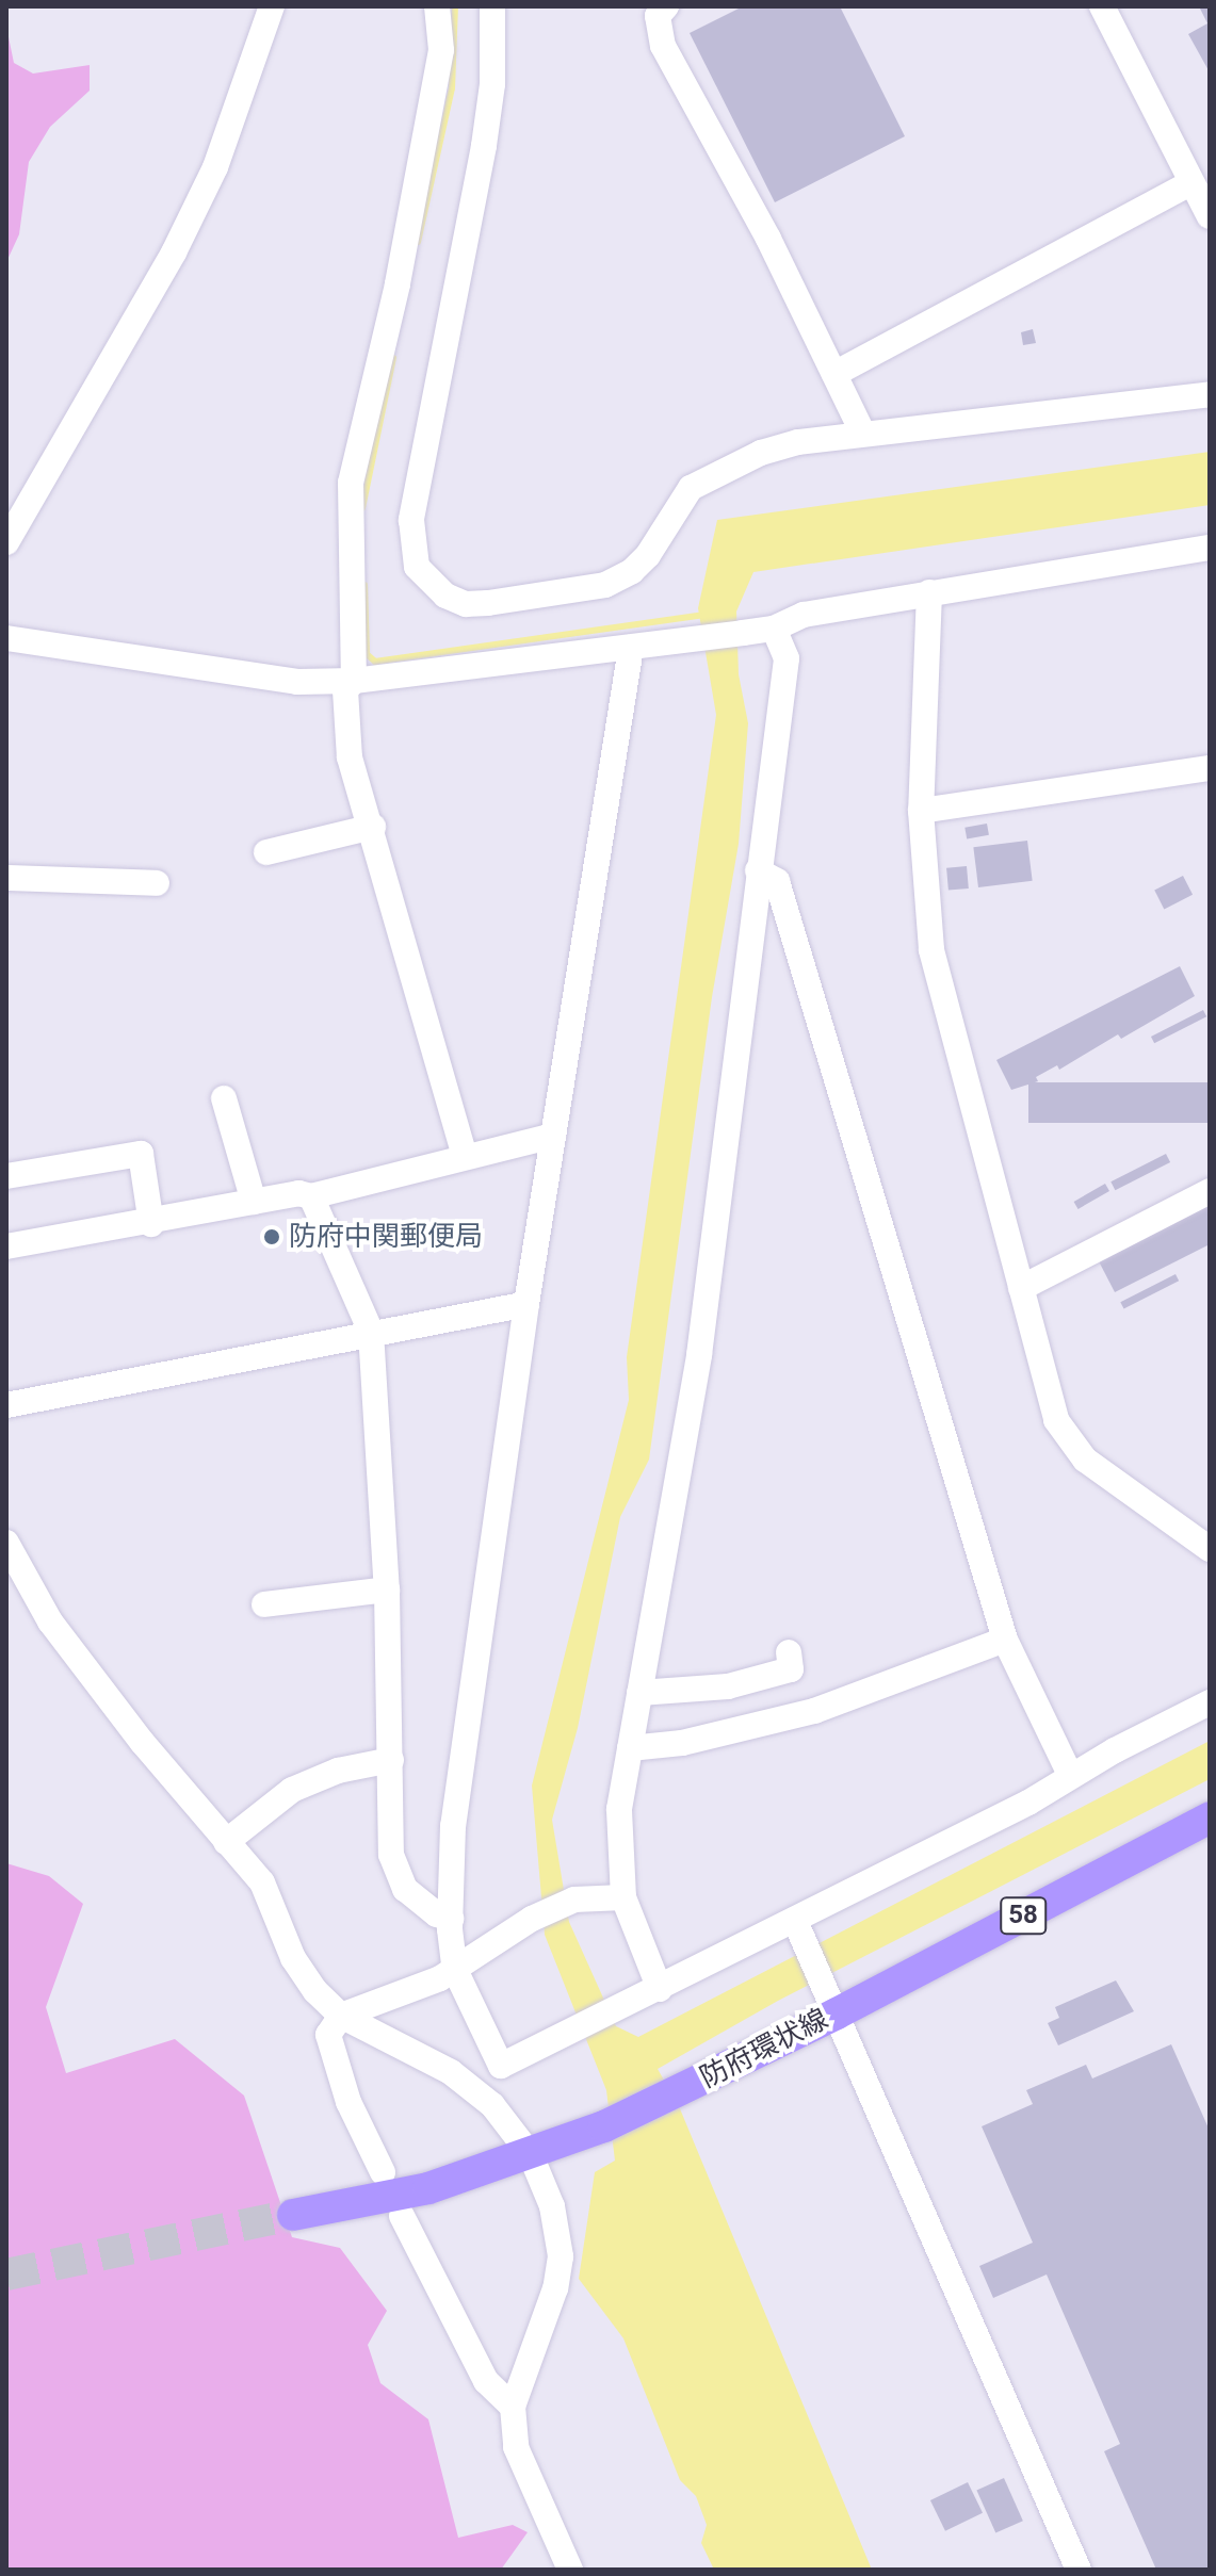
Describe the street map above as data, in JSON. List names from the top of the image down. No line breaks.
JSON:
{"streets":{"main road":["58","防府環状線"]},"places":["防府中関郵便局"]}
